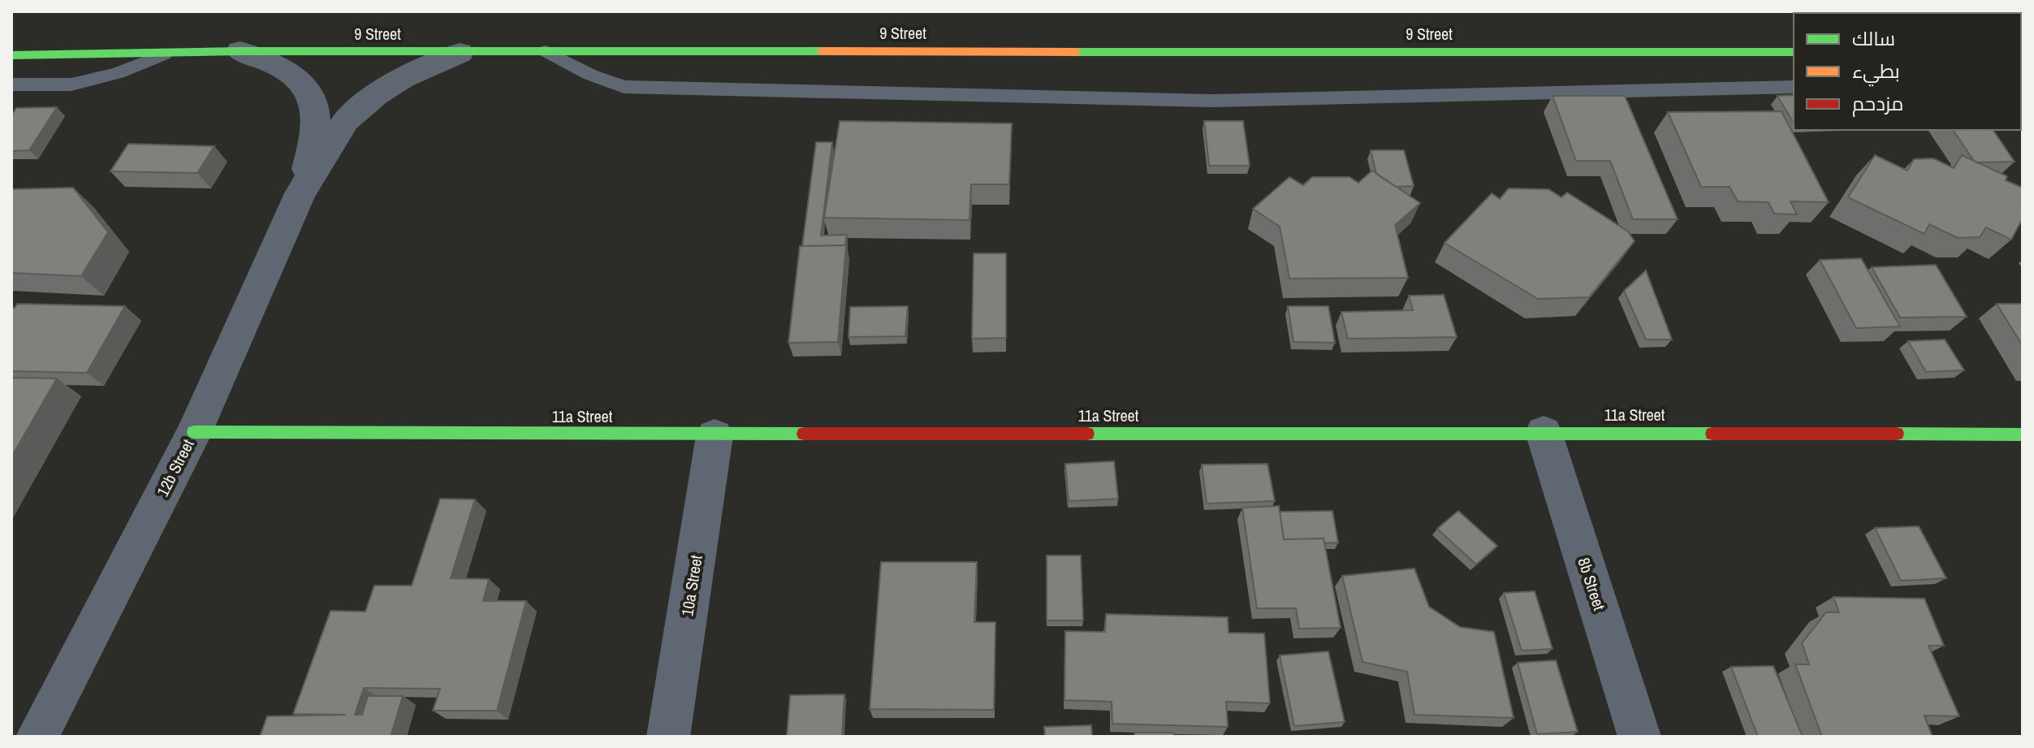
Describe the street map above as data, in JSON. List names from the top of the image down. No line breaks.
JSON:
{"streets":{"street":["9 Street","11a Street","12b Street","8b Street","10a Street"]},"crossings":[["9 Street","12b Street"],["11a Street","12b Street"],["11a Street","8b Street"],["11a Street","10a Street"]],"legend":["سالك","بطيء","مزدحم"]}
